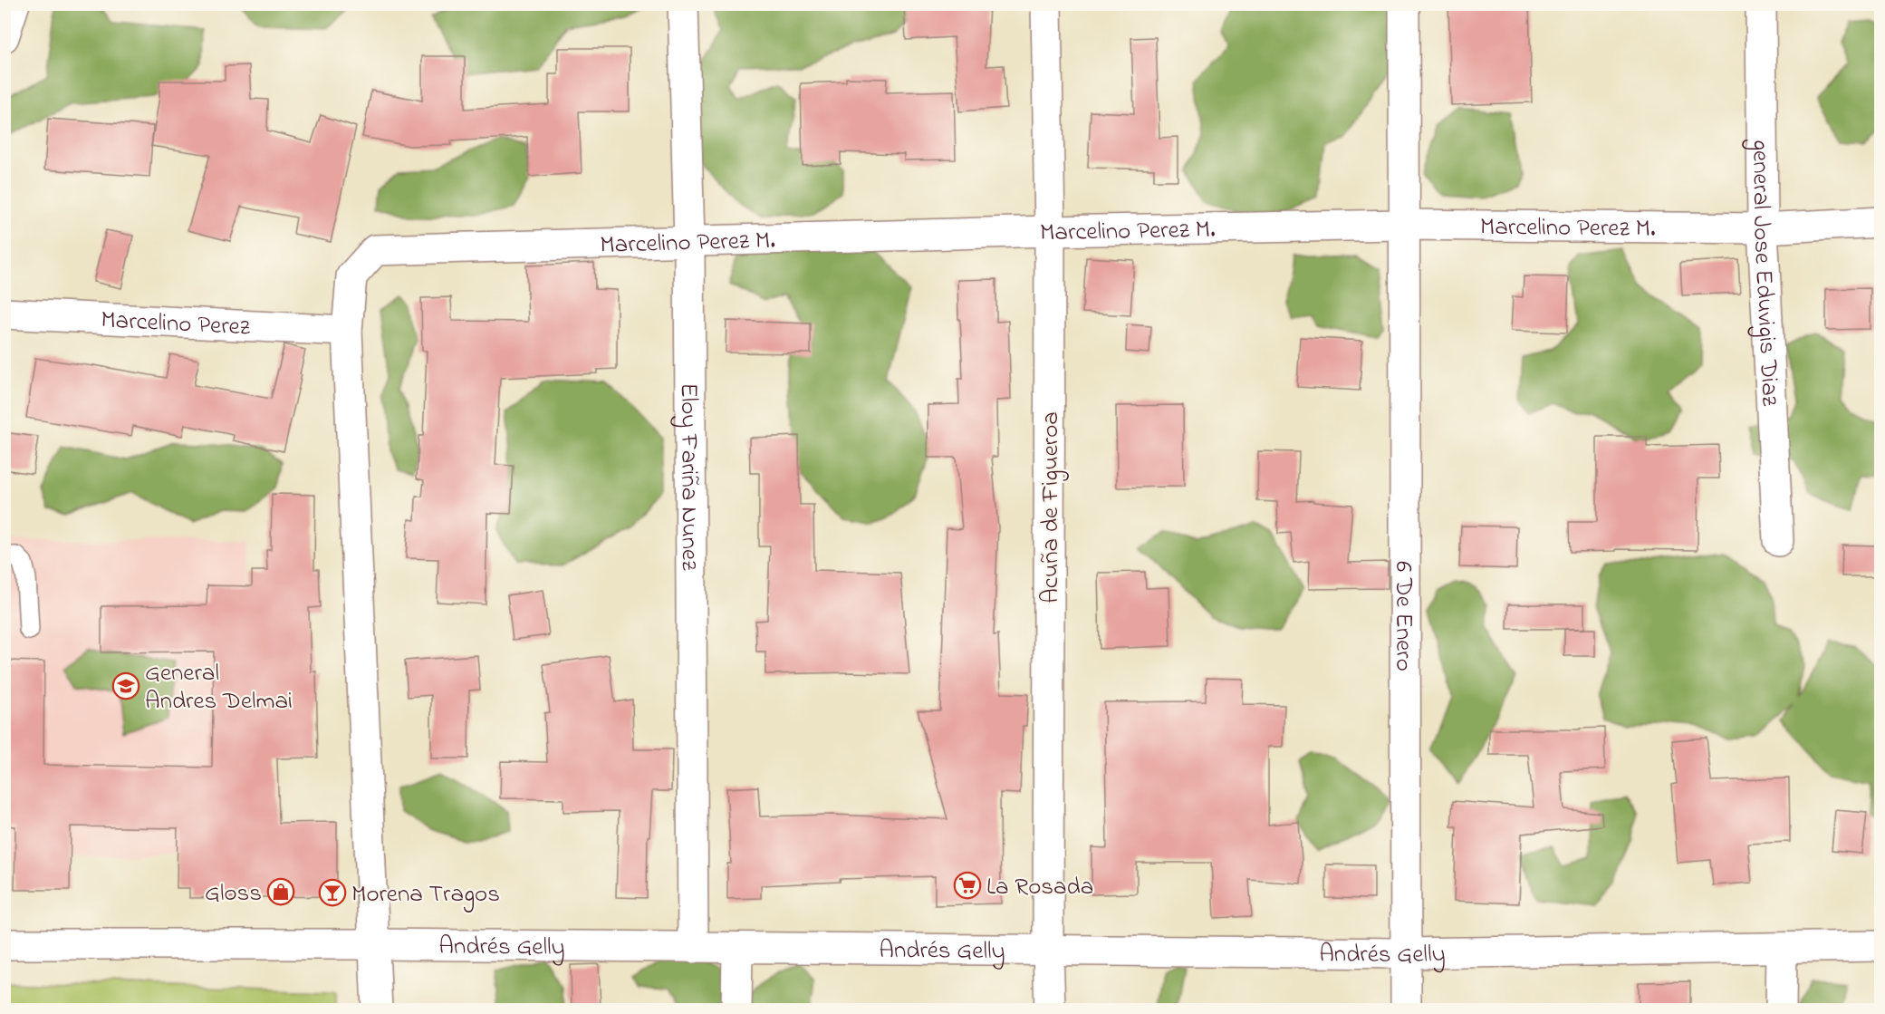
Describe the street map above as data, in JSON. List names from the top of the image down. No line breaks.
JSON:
{"streets":{"street":["Marcelino Perez M.","general Jose Eduvigis Diaz","Marcelino Perez","Eloy Fariña Nunez","Acuña de Figueroa","6 De Enero","Andrés Gelly"]},"crossings":[["Marcelino Perez M.","general Jose Eduvigis Diaz"],["Marcelino Perez M.","Marcelino Perez"],["Marcelino Perez M.","Eloy Fariña Nunez"],["Marcelino Perez M.","Acuña de Figueroa"],["Marcelino Perez M.","6 De Enero"],["Eloy Fariña Nunez","Andrés Gelly"],["Acuña de Figueroa","Andrés Gelly"],["6 De Enero","Andrés Gelly"]],"places":{"school or university":["General Andres Delmai"],"supermarket":["La Rosada"],"shop":["Gloss"],"bar":["Morena Tragos"]}}
